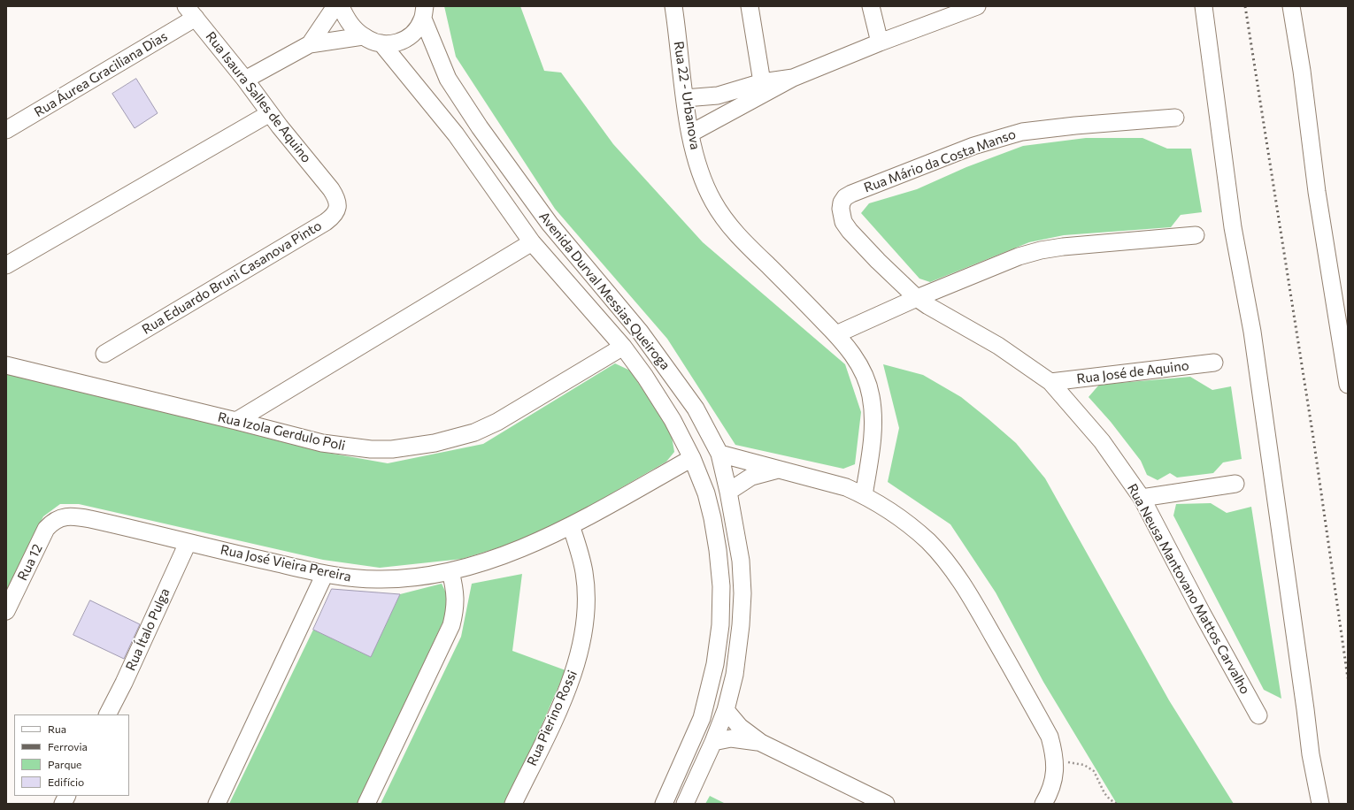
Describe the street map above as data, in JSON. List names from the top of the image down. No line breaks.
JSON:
{"streets":{"street":["Rua Áurea Graciliana Dias","Rua 22 - Urbanova","Rua Isaura Salles de Aquino","Rua Mário da Costa Manso","Rua Eduardo Bruni Casanova Pinto","Avenida Durval Messias Queiroga","Rua José de Aquino","Rua Izola Gerdulo Poli","Rua 12","Rua José Vieira Pereira","Rua Neusa Mantovano Mattos Carvalho","Rua Ítalo Pulga","Rua Pierino Rossi"]},"crossings":[["Rua Áurea Graciliana Dias","Rua Isaura Salles de Aquino"],["Rua Isaura Salles de Aquino","Rua Eduardo Bruni Casanova Pinto"],["Rua Mário da Costa Manso","Rua Neusa Mantovano Mattos Carvalho"],["Avenida Durval Messias Queiroga","Rua Izola Gerdulo Poli"],["Avenida Durval Messias Queiroga","Rua José Vieira Pereira"],["Rua José de Aquino","Rua Neusa Mantovano Mattos Carvalho"],["Rua 12","Rua José Vieira Pereira"],["Rua José Vieira Pereira","Rua Ítalo Pulga"],["Rua José Vieira Pereira","Rua Pierino Rossi"]],"legend":["Rua","Ferrovia","Parque","Edifício"]}
